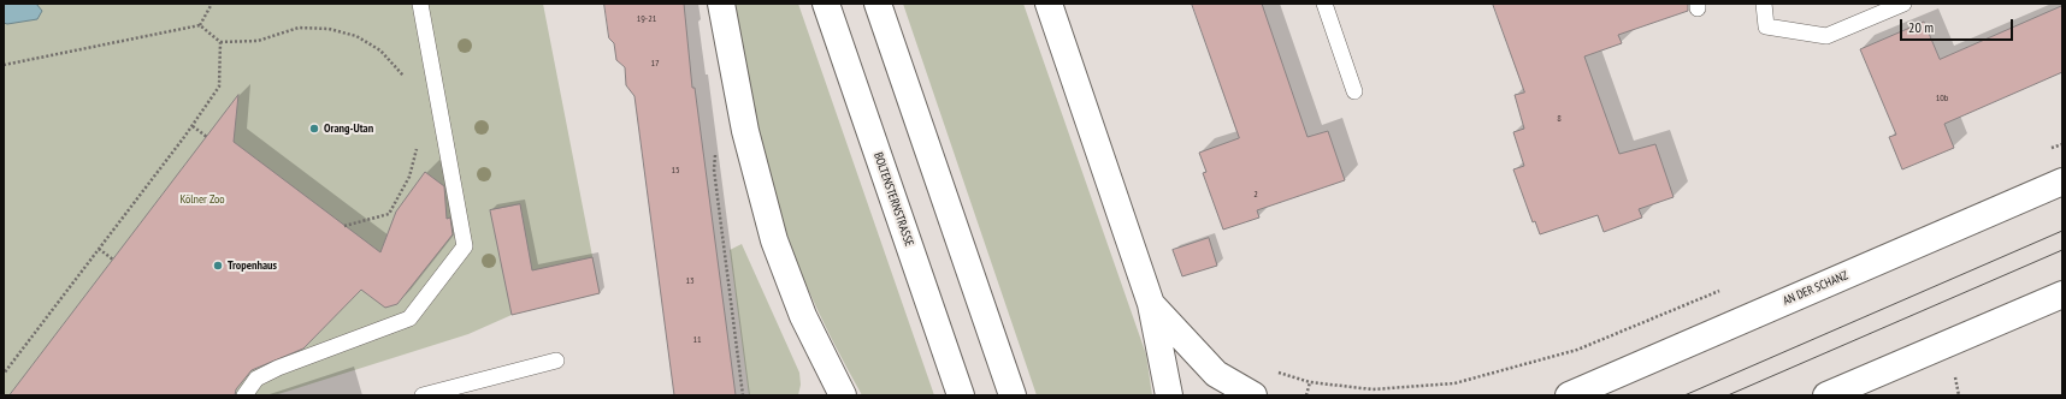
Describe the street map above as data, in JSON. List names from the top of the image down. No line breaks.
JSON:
{"streets":{"main road":["BOLTENSTERNSTRASSE","AN DER SCHANZ"]},"parks":["Kölner Zoo"],"places":["Orang-Utan","Tropenhaus"],"house_numbers":["19-21","17","10b","8","15","2","13","11"],"scale_bar":"20 m"}
